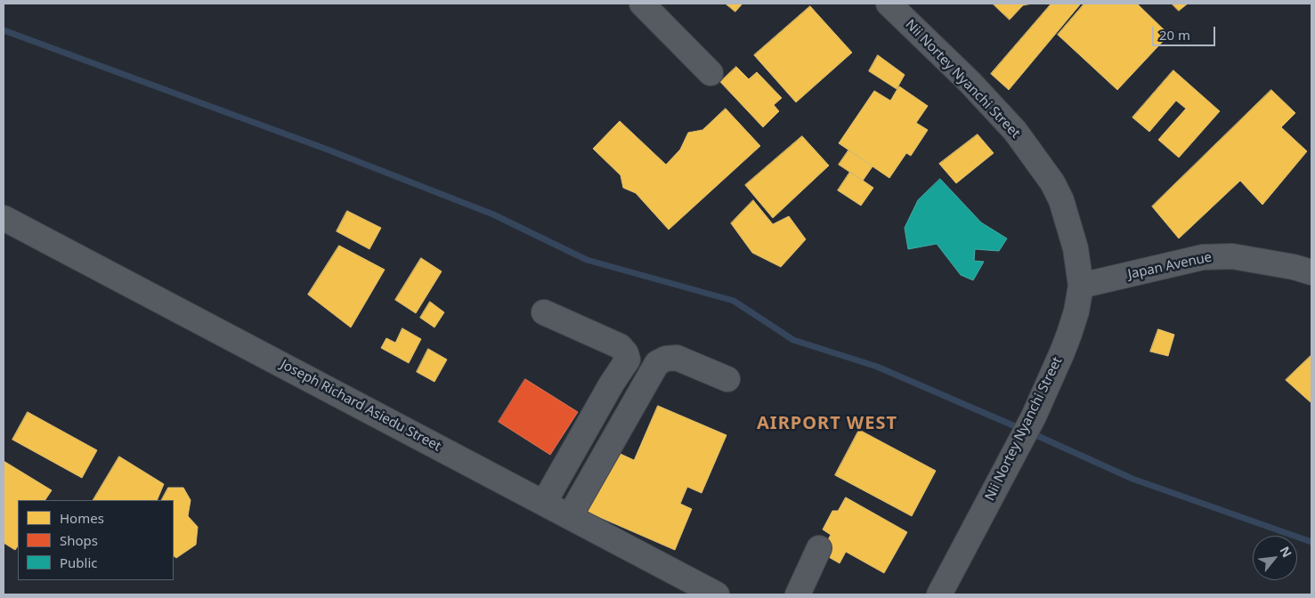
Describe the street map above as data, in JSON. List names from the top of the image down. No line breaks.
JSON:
{"streets":{"street":["Nii Nortey Nyanchi Street","Japan Avenue","Joseph Richard Asiedu Street"]},"crossings":[["Nii Nortey Nyanchi Street","Japan Avenue"]],"districts":["AIRPORT WEST"],"legend":["Homes","Shops","Public"],"scale_bar":"20 m","north":"top right"}
